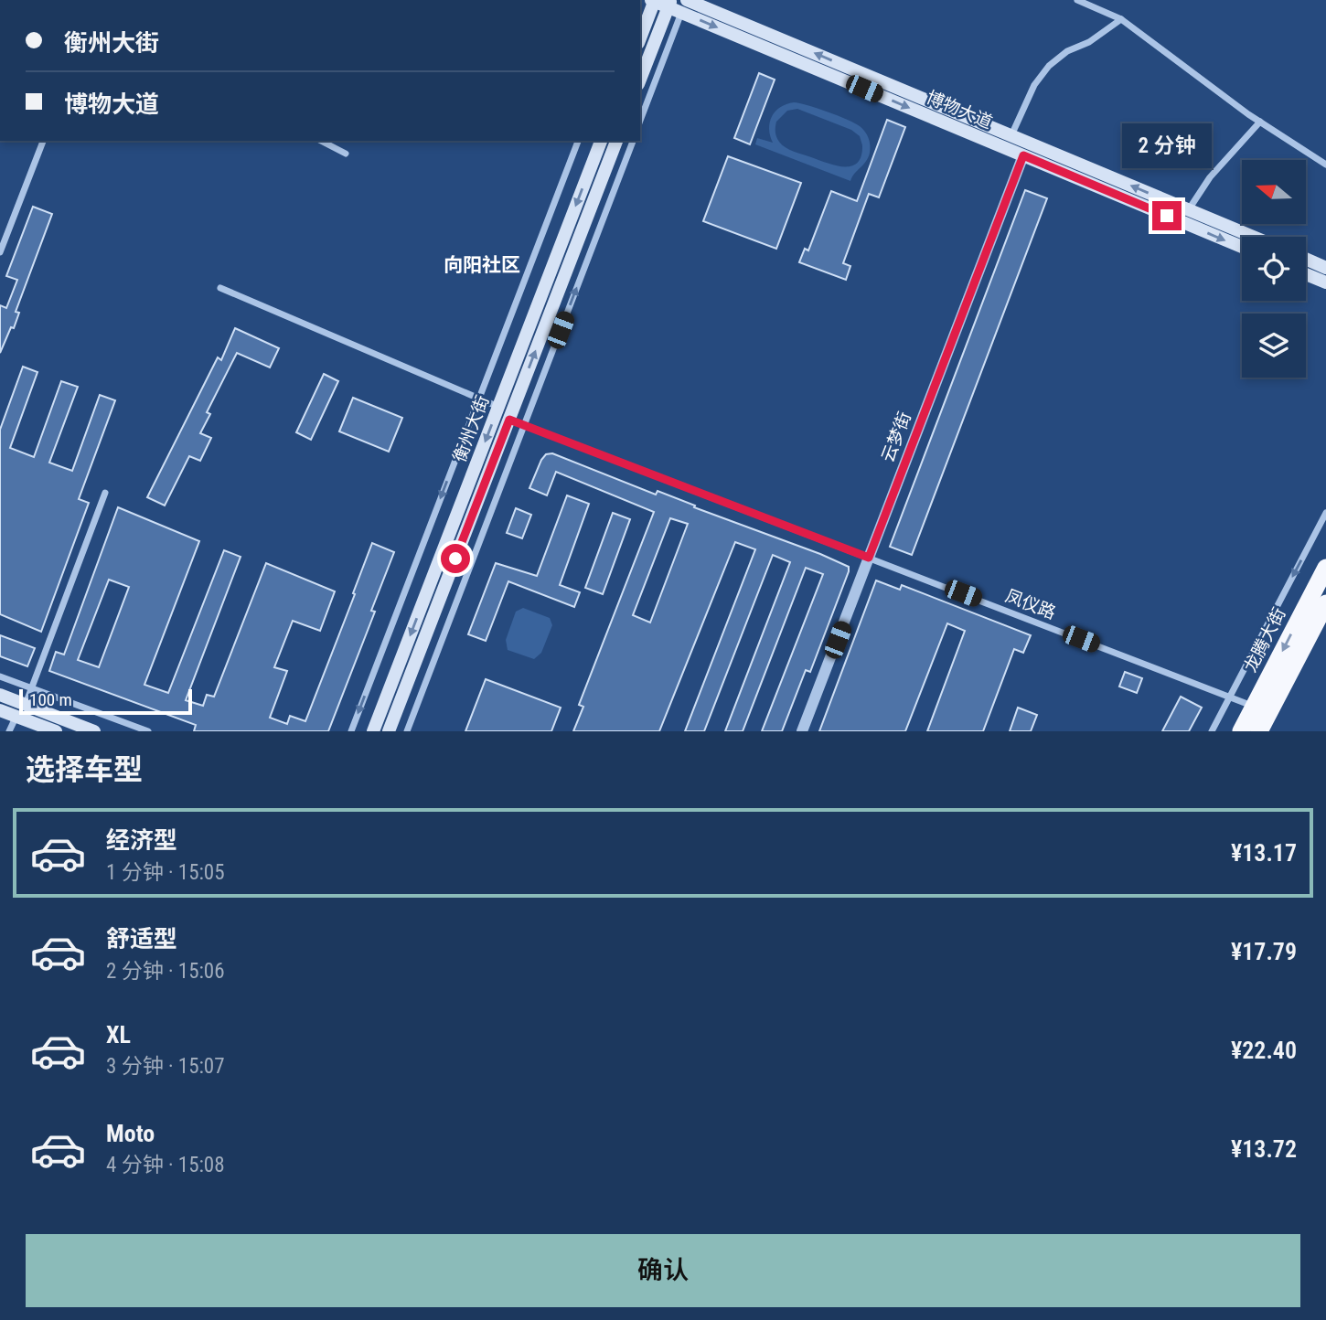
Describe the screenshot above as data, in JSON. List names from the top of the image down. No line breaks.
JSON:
{"streets":{"highway":["龙腾大街"],"main road":["博物大道","衡州大街"],"street":["云梦街","凤仪路"]},"crossings":[["博物大道","云梦街"],["衡州大街","凤仪路"],["云梦街","凤仪路"],["凤仪路","龙腾大街"]],"districts":["向阳社区"],"scale_bar":"100 m","north":"left","page":{"banner":["衡州大街","博物大道"],"bubble":"2 分钟","scale":"100 m","heading":"选择车型","list":[{"name":"经济型","note":"1 分钟 · 15:05","value":"¥13.17"},{"name":"舒适型","note":"2 分钟 · 15:06","value":"¥17.79"},{"name":"XL","note":"3 分钟 · 15:07","value":"¥22.40"},{"name":"Moto","note":"4 分钟 · 15:08","value":"¥13.72"}],"buttons":"确认"}}
